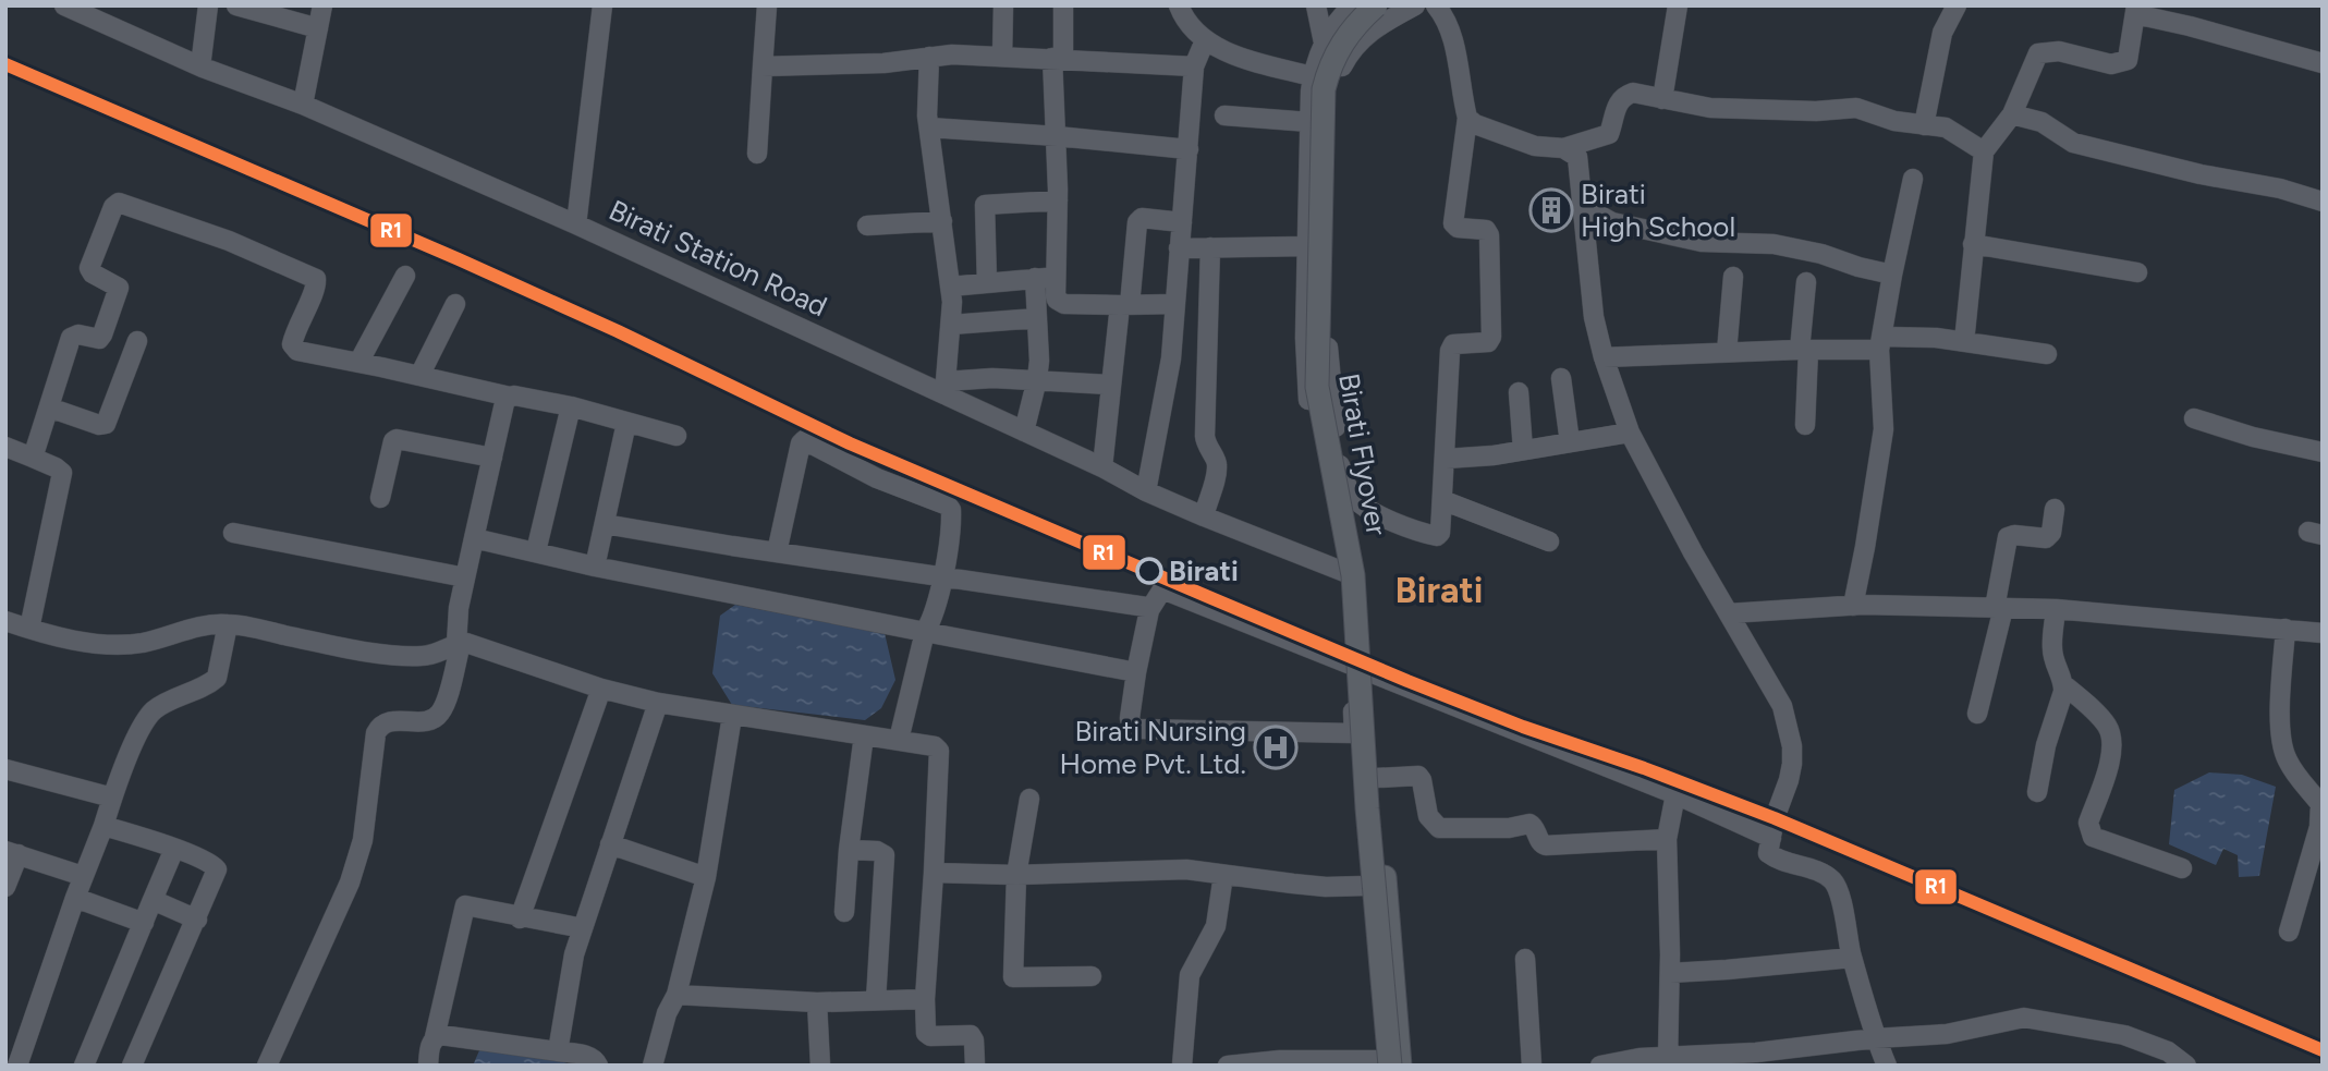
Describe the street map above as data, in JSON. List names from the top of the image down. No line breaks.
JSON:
{"streets":{"main road":["Birati Flyover"],"street":["Birati Station Road"]},"districts":["Birati"],"places":{"building":["Birati High School"],"other":["Birati"],"hospital":["Birati Nursing Home Pvt. Ltd."]},"lines":["transit line R1"]}
